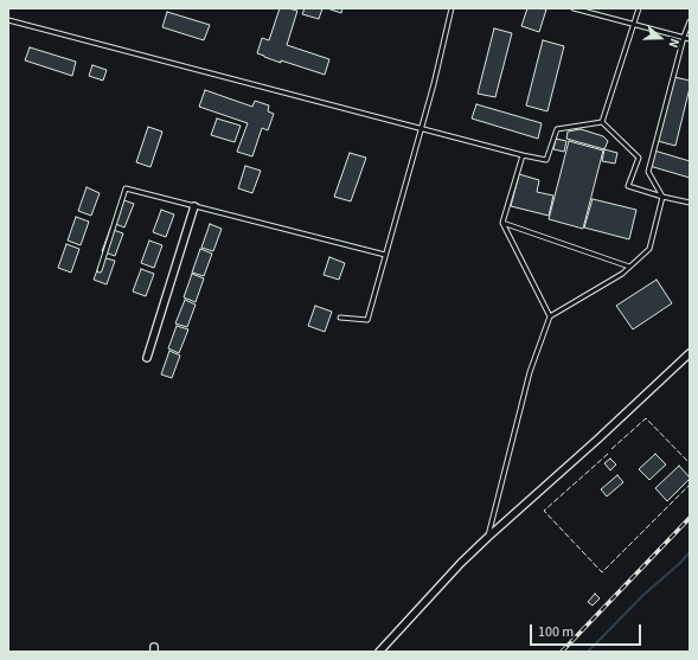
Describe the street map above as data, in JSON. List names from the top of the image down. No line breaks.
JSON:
{"scale_bar":"100 m","north":"right"}
